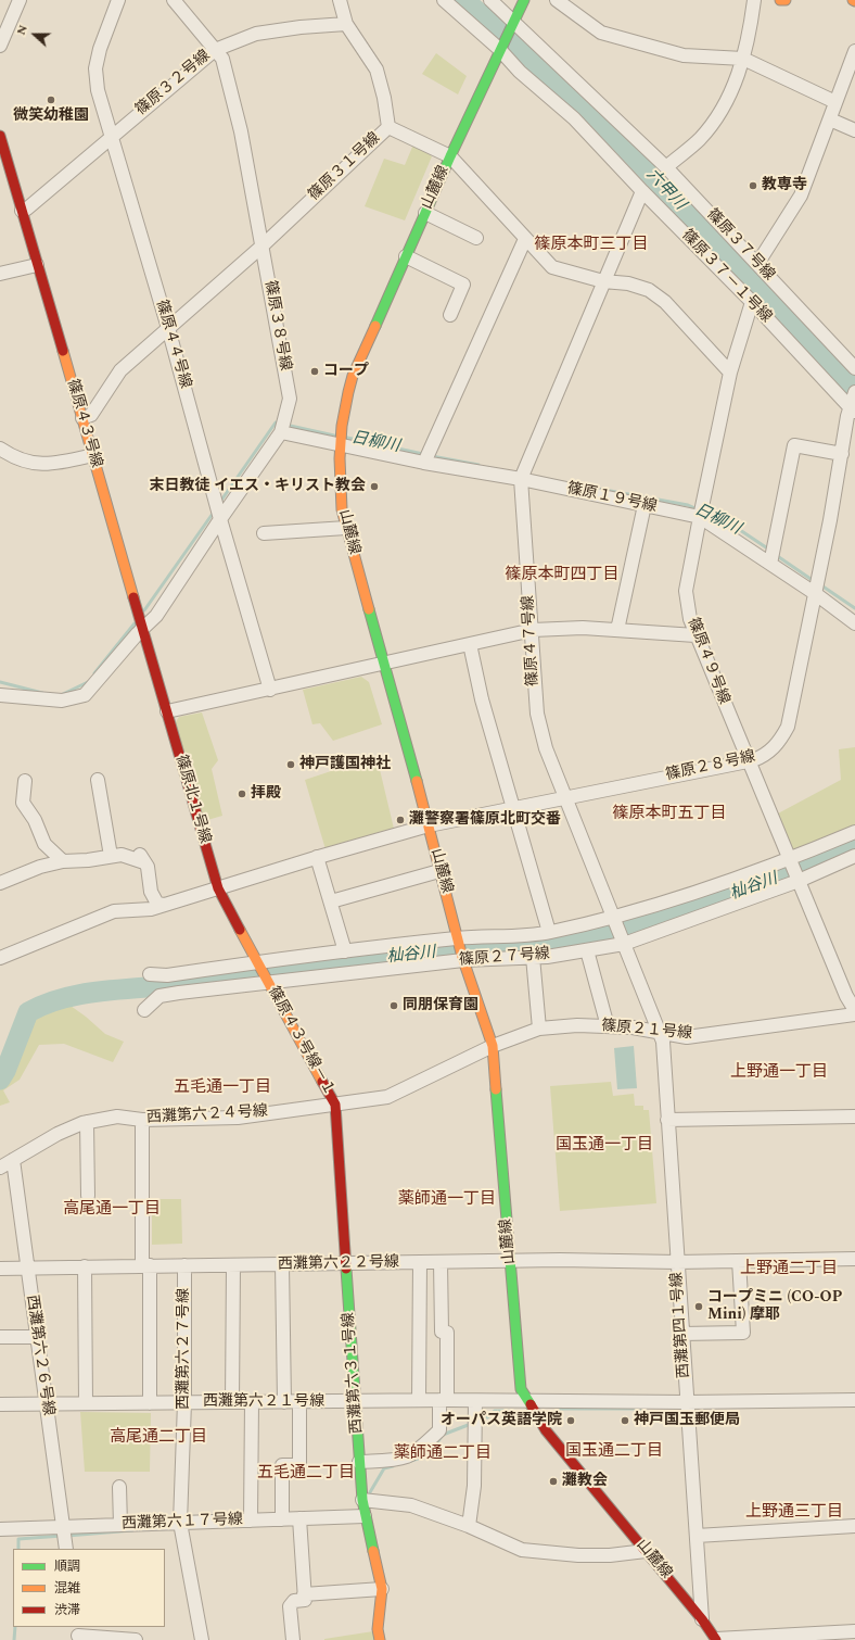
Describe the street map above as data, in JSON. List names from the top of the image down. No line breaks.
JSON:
{"streets":{"main road":["山麓線","篠原４３号線","篠原北１号線","篠原４３号線－１","西灘第六３１号線"],"street":["篠原３２号線","篠原３１号線","篠原３７号線","篠原３７－１号線","篠原３８号線","篠原４４号線","篠原１９号線","篠原４７号線","篠原４９号線","篠原２８号線","篠原２７号線","篠原２１号線","西灘第六２４号線","西灘第六２２号線","西灘第四１号線","西灘第六２７号線","西灘第六２６号線","西灘第六２１号線","西灘第六１７号線"]},"crossings":[["篠原３２号線","篠原３８号線"],["篠原３２号線","篠原４４号線"],["篠原３２号線","篠原４３号線"],["篠原３１号線","山麓線"],["篠原３１号線","篠原３８号線"],["篠原３１号線","篠原４４号線"],["篠原３１号線","篠原４３号線"],["篠原３１号線","篠原４７号線"],["篠原３１号線","篠原４９号線"],["山麓線","篠原３７号線"],["山麓線","篠原３７－１号線"],["山麓線","篠原１９号線"],["山麓線","篠原２８号線"],["山麓線","篠原２７号線"],["山麓線","篠原２１号線"],["山麓線","西灘第六２４号線"],["山麓線","西灘第六２２号線"],["山麓線","西灘第四１号線"],["山麓線","西灘第六２１号線"],["篠原３７－１号線","篠原４７号線"],["篠原３７－１号線","篠原４９号線"],["篠原３７－１号線","篠原２８号線"],["篠原３８号線","篠原４４号線"],["篠原３８号線","篠原４３号線"],["篠原３８号線","篠原１９号線"],["篠原４３号線","篠原北１号線"],["篠原１９号線","篠原４７号線"],["篠原１９号線","篠原４９号線"],["篠原１９号線","篠原２８号線"],["篠原４７号線","篠原２８号線"],["篠原４７号線","篠原２７号線"],["篠原４９号線","篠原２８号線"],["篠原４９号線","篠原２７号線"],["篠原２８号線","篠原北１号線"],["篠原２７号線","篠原４３号線－１"],["篠原２１号線","西灘第六２４号線"],["篠原２１号線","西灘第四１号線"],["篠原４３号線－１","西灘第六２４号線"],["篠原４３号線－１","西灘第六３１号線"],["西灘第六２４号線","西灘第六２６号線"],["西灘第六２４号線","西灘第六３１号線"],["西灘第六２２号線","西灘第四１号線"],["西灘第六２２号線","西灘第六２７号線"],["西灘第六２２号線","西灘第六２６号線"],["西灘第六２２号線","西灘第六３１号線"],["西灘第四１号線","西灘第六２１号線"],["西灘第六２７号線","西灘第六２１号線"],["西灘第六２７号線","西灘第六１７号線"],["西灘第六２６号線","西灘第六２１号線"],["西灘第六２６号線","西灘第六１７号線"],["西灘第六３１号線","西灘第六２１号線"],["西灘第六３１号線","西灘第六１７号線"]],"districts":["篠原本町三丁目","篠原本町四丁目","篠原本町五丁目","上野通一丁目","五毛通一丁目","国玉通一丁目","薬師通一丁目","高尾通一丁目","上野通二丁目","高尾通二丁目","国玉通二丁目","薬師通二丁目","五毛通二丁目","上野通三丁目"],"water":["六甲川","日柳川","杣谷川"],"places":["微笑幼稚園","教専寺","コープ","末日教徒 イエス・キリスト教会","神戸護国神社","拝殿","灘警察署篠原北町交番","同朋保育園","コープミニ (CO-OP Mini) 摩耶","オーパス英語学院","神戸国玉郵便局","灘教会"],"legend":["順調","混雑","渋滞"],"north":"left"}
